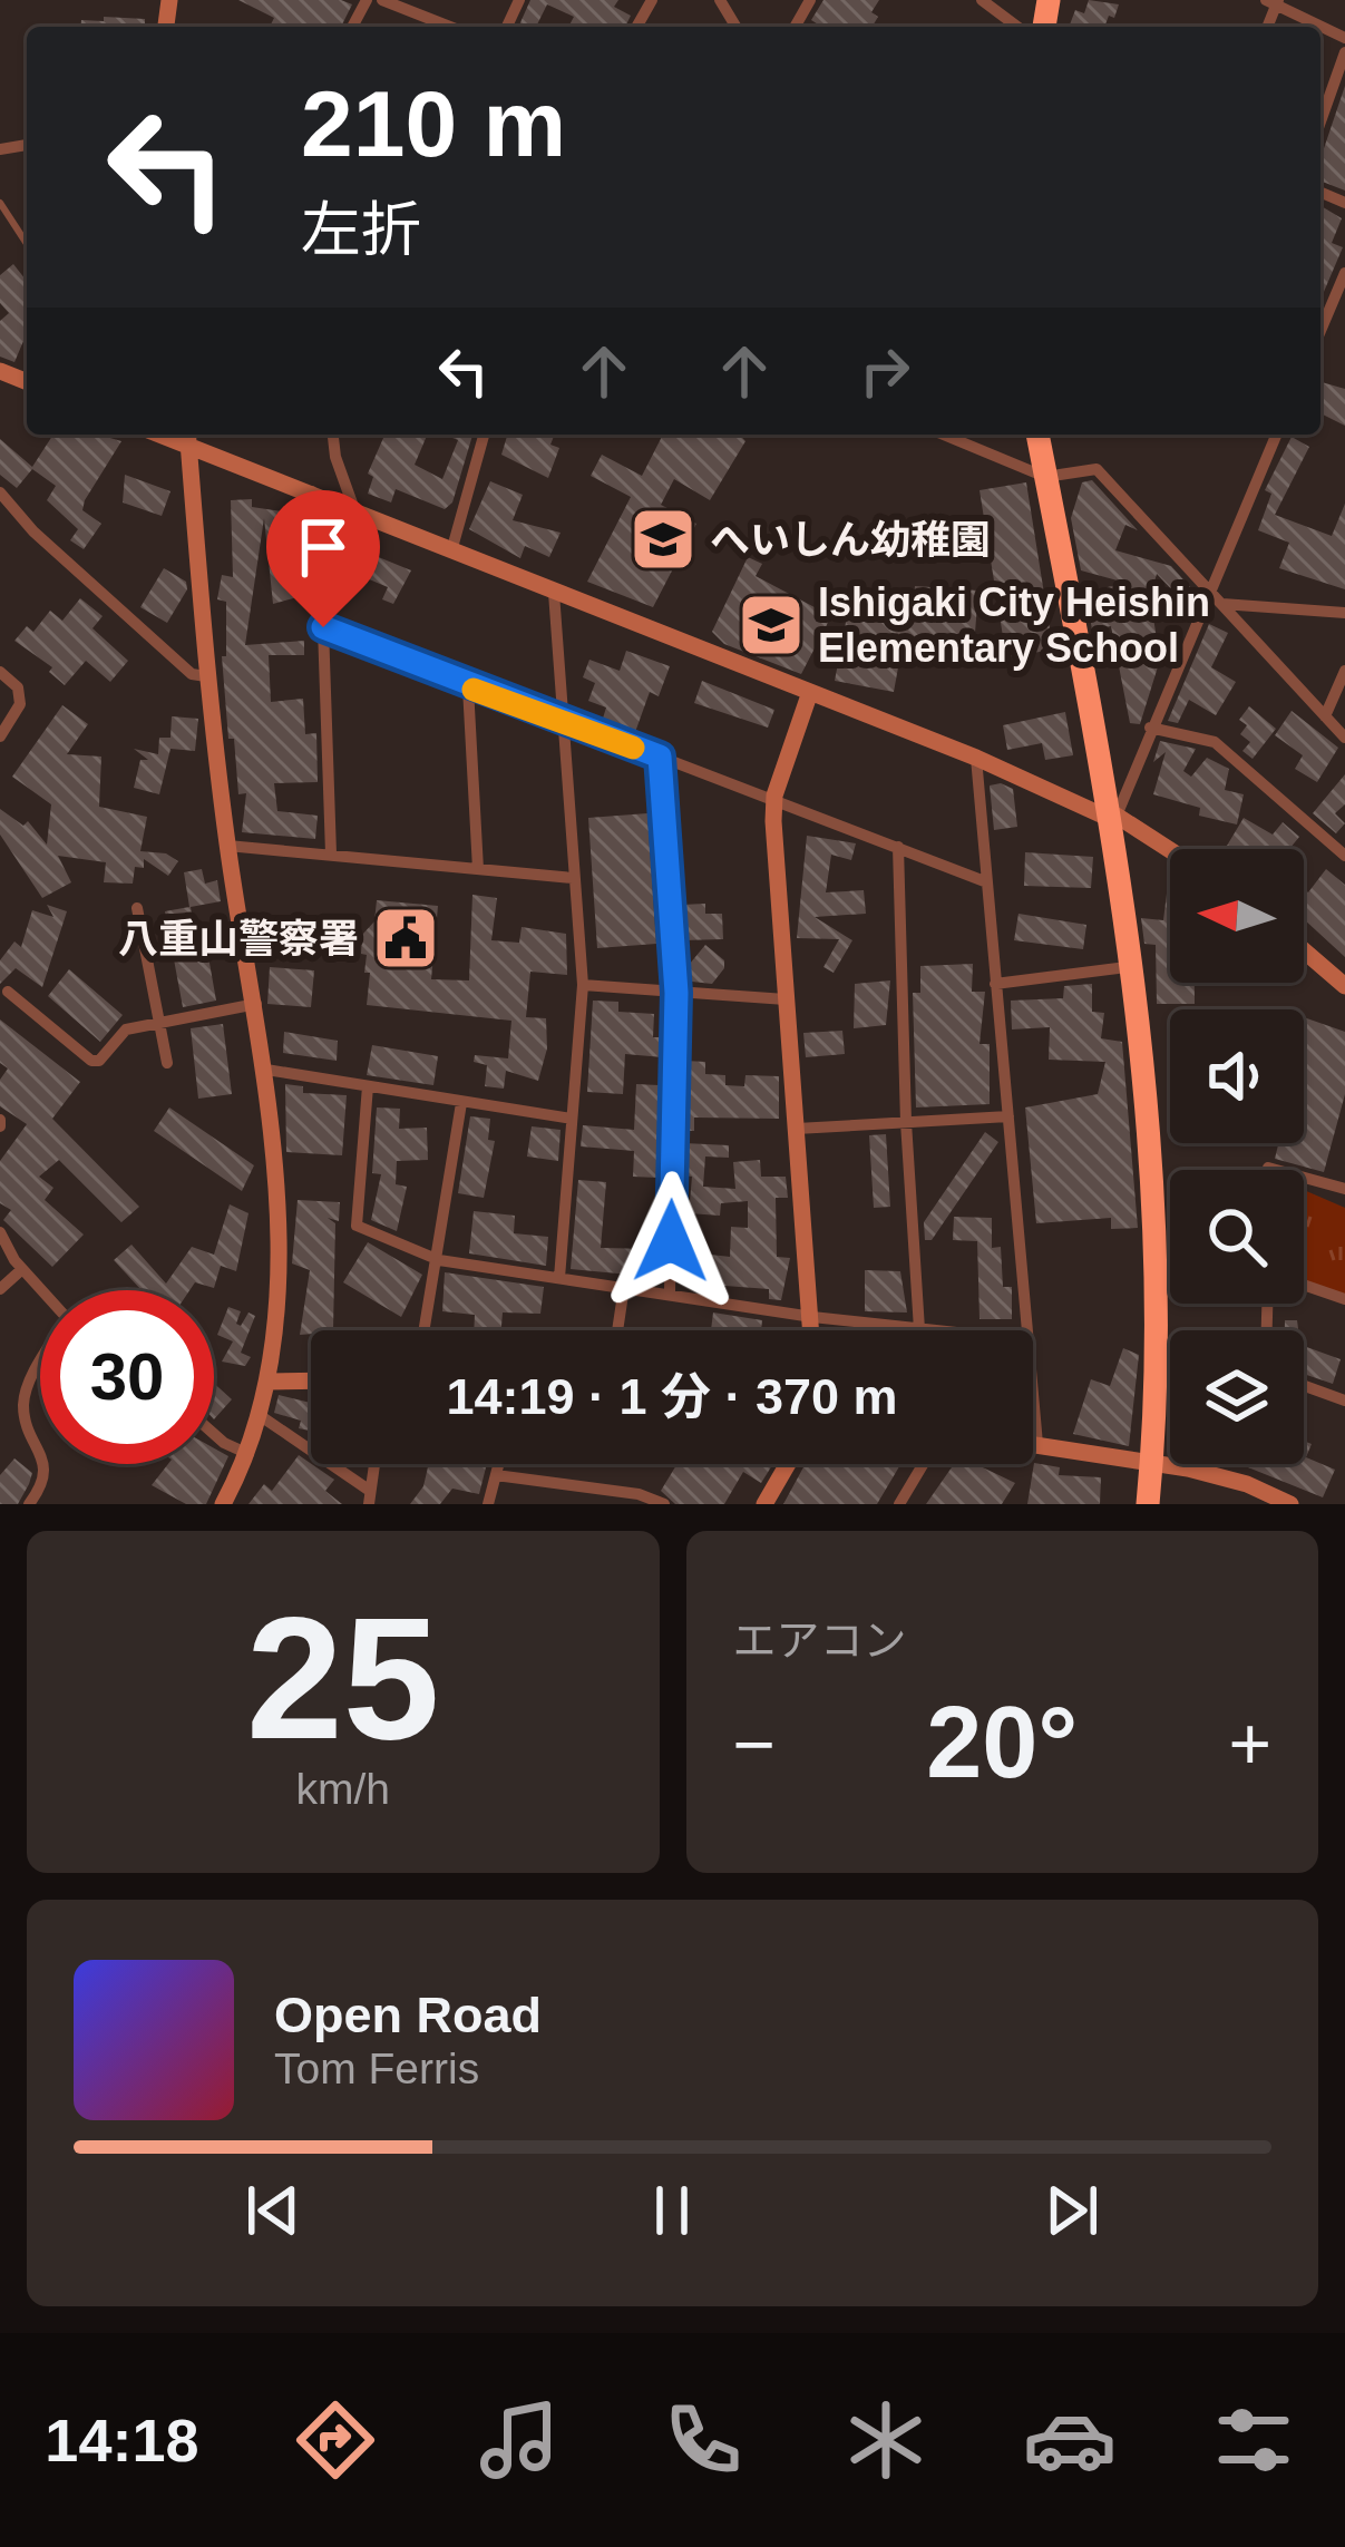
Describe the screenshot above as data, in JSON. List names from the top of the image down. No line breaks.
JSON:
{"places":{"school or university":["へいしん幼稚園","Ishigaki City Heishin Elementary School"],"public building":["八重山警察署"]},"north":"left","page":{"turn":["210 m","左折"],"limit":"30","trip":"14:19 · 1 分 · 370 m","tile":[["25","km/h"],"エアコン"],"heat":["−","20°","+"],"song":["Open Road","Tom Ferris"],"tabs":"14:18"}}
